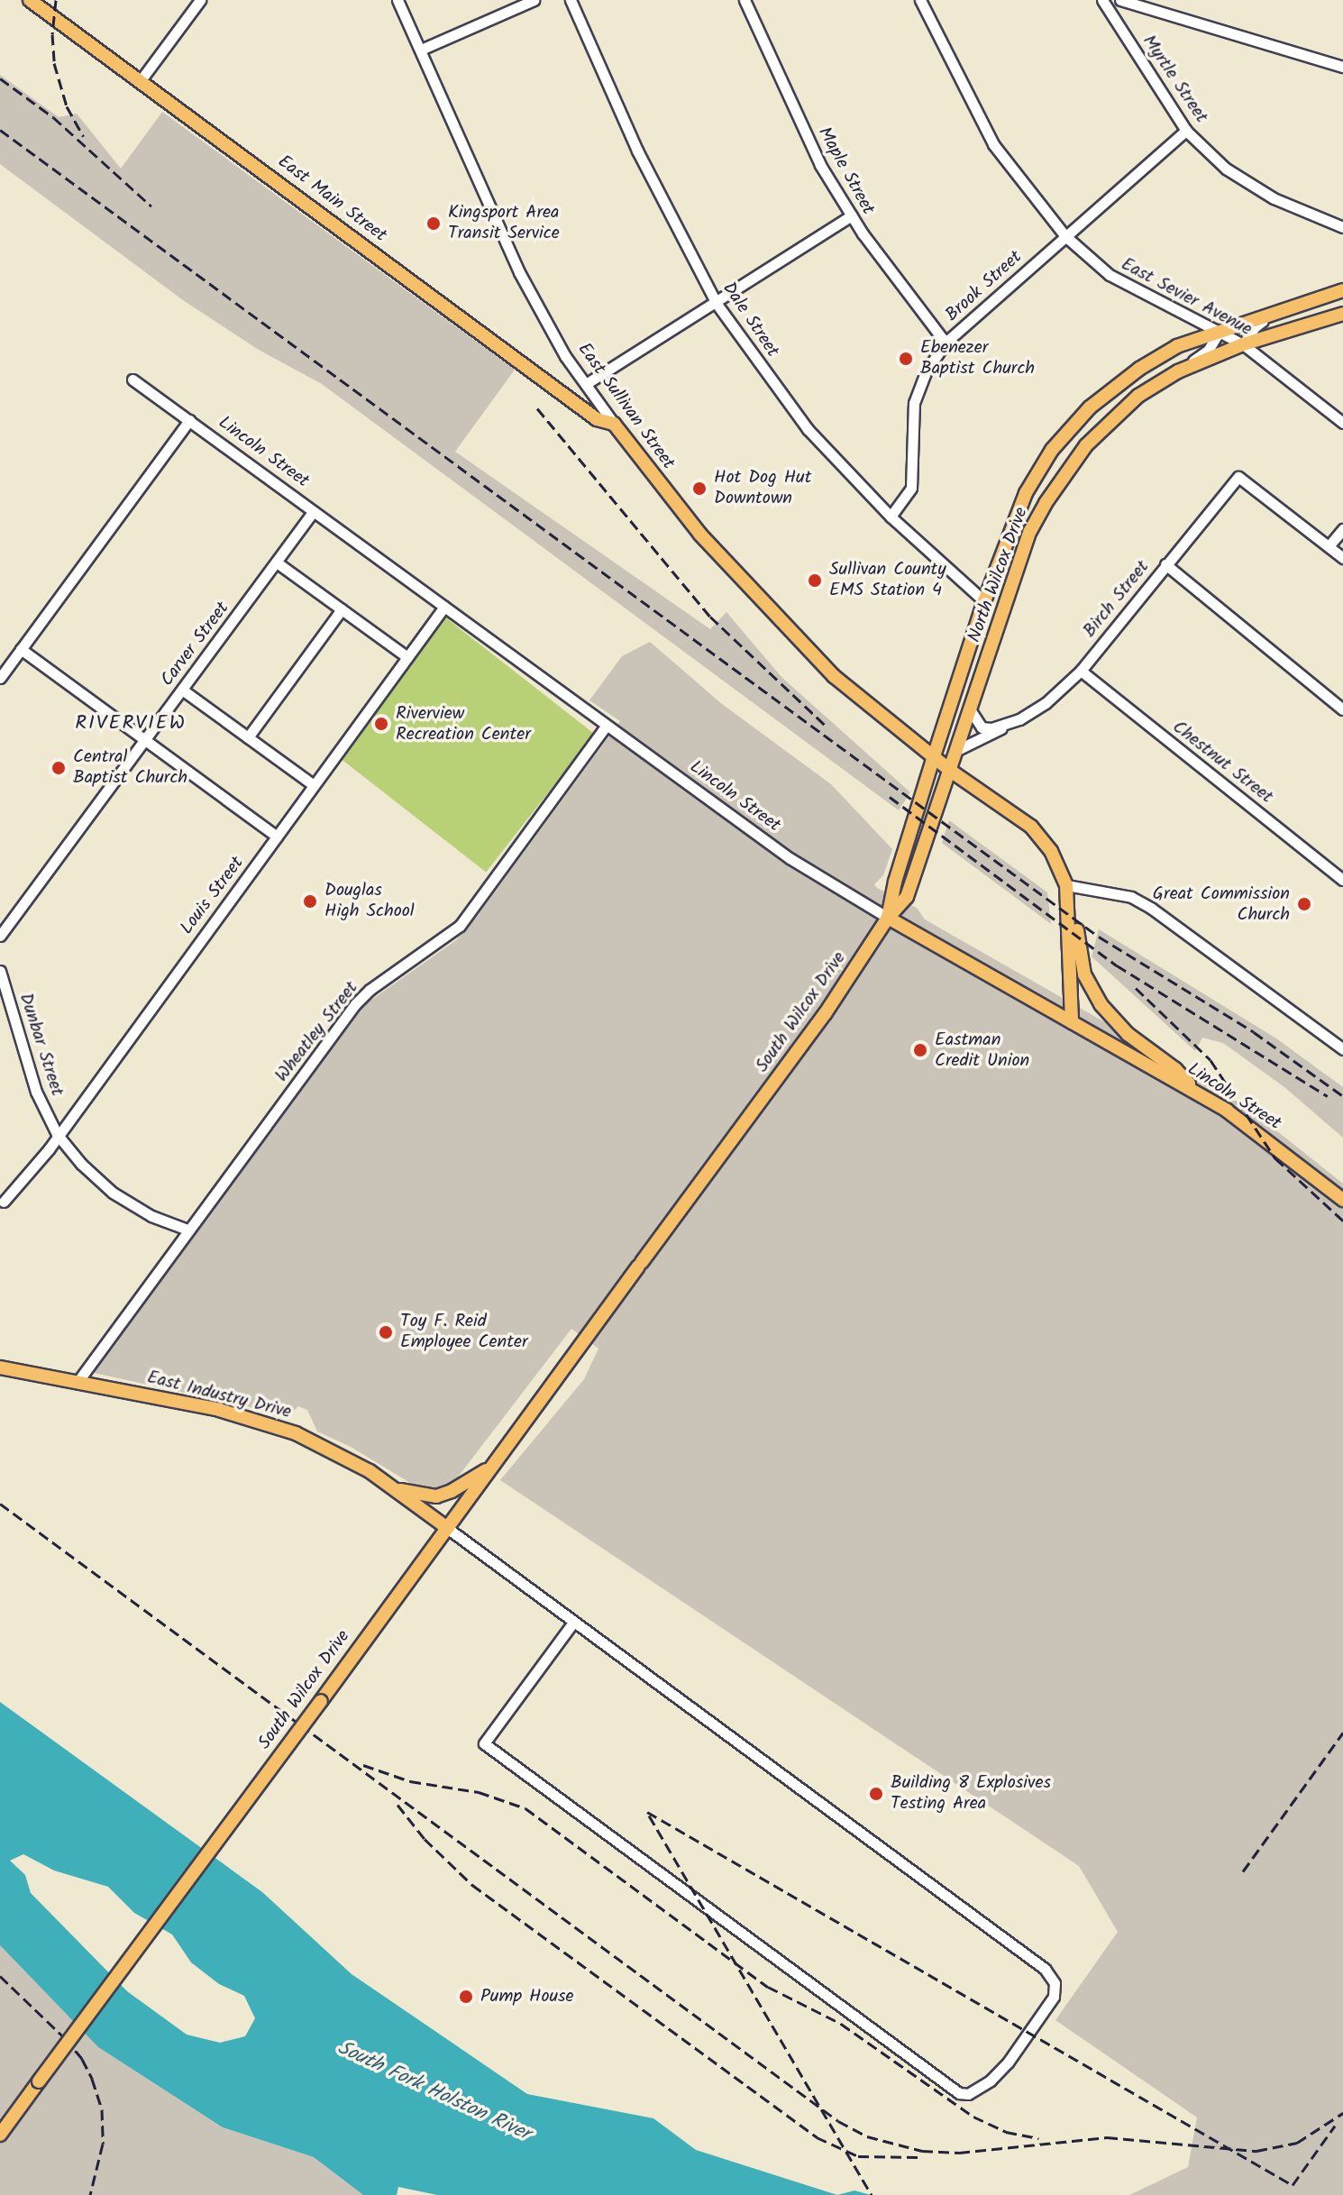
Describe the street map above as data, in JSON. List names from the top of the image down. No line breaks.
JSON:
{"streets":{"main road":["East Main Street","East Sullivan Street","Lincoln Street","North Wilcox Drive","South Wilcox Drive","East Industry Drive"],"street":["Myrtle Street","Maple Street","Brook Street","East Sevier Avenue","Dale Street","Birch Street","Carver Street","Chestnut Street","Louis Street","Wheatley Street","Dunbar Street"]},"crossings":[["Myrtle Street","Brook Street"],["Maple Street","Brook Street"],["East Main Street","East Sullivan Street"],["Brook Street","East Sevier Avenue"],["Brook Street","Dale Street"],["East Sevier Avenue","North Wilcox Drive"],["Dale Street","North Wilcox Drive"],["East Sullivan Street","North Wilcox Drive"],["East Sullivan Street","South Wilcox Drive"],["Lincoln Street","North Wilcox Drive"],["Lincoln Street","Carver Street"],["Lincoln Street","Louis Street"],["Lincoln Street","South Wilcox Drive"],["Lincoln Street","Wheatley Street"],["North Wilcox Drive","Birch Street"],["North Wilcox Drive","South Wilcox Drive"],["Birch Street","Chestnut Street"],["Louis Street","Dunbar Street"],["South Wilcox Drive","East Industry Drive"],["Wheatley Street","Dunbar Street"],["Wheatley Street","East Industry Drive"]],"districts":["RIVERVIEW"],"water":["South Fork Holston River"],"places":["Kingsport Area Transit Service","Ebenezer Baptist Church","Hot Dog Hut Downtown","Sullivan County EMS Station 4","Riverview Recreation Center","Central Baptist Church","Douglas High School","Great Commission Church","Eastman Credit Union","Toy F. Reid Employee Center","Building 8 Explosives Testing Area","Pump House"]}
